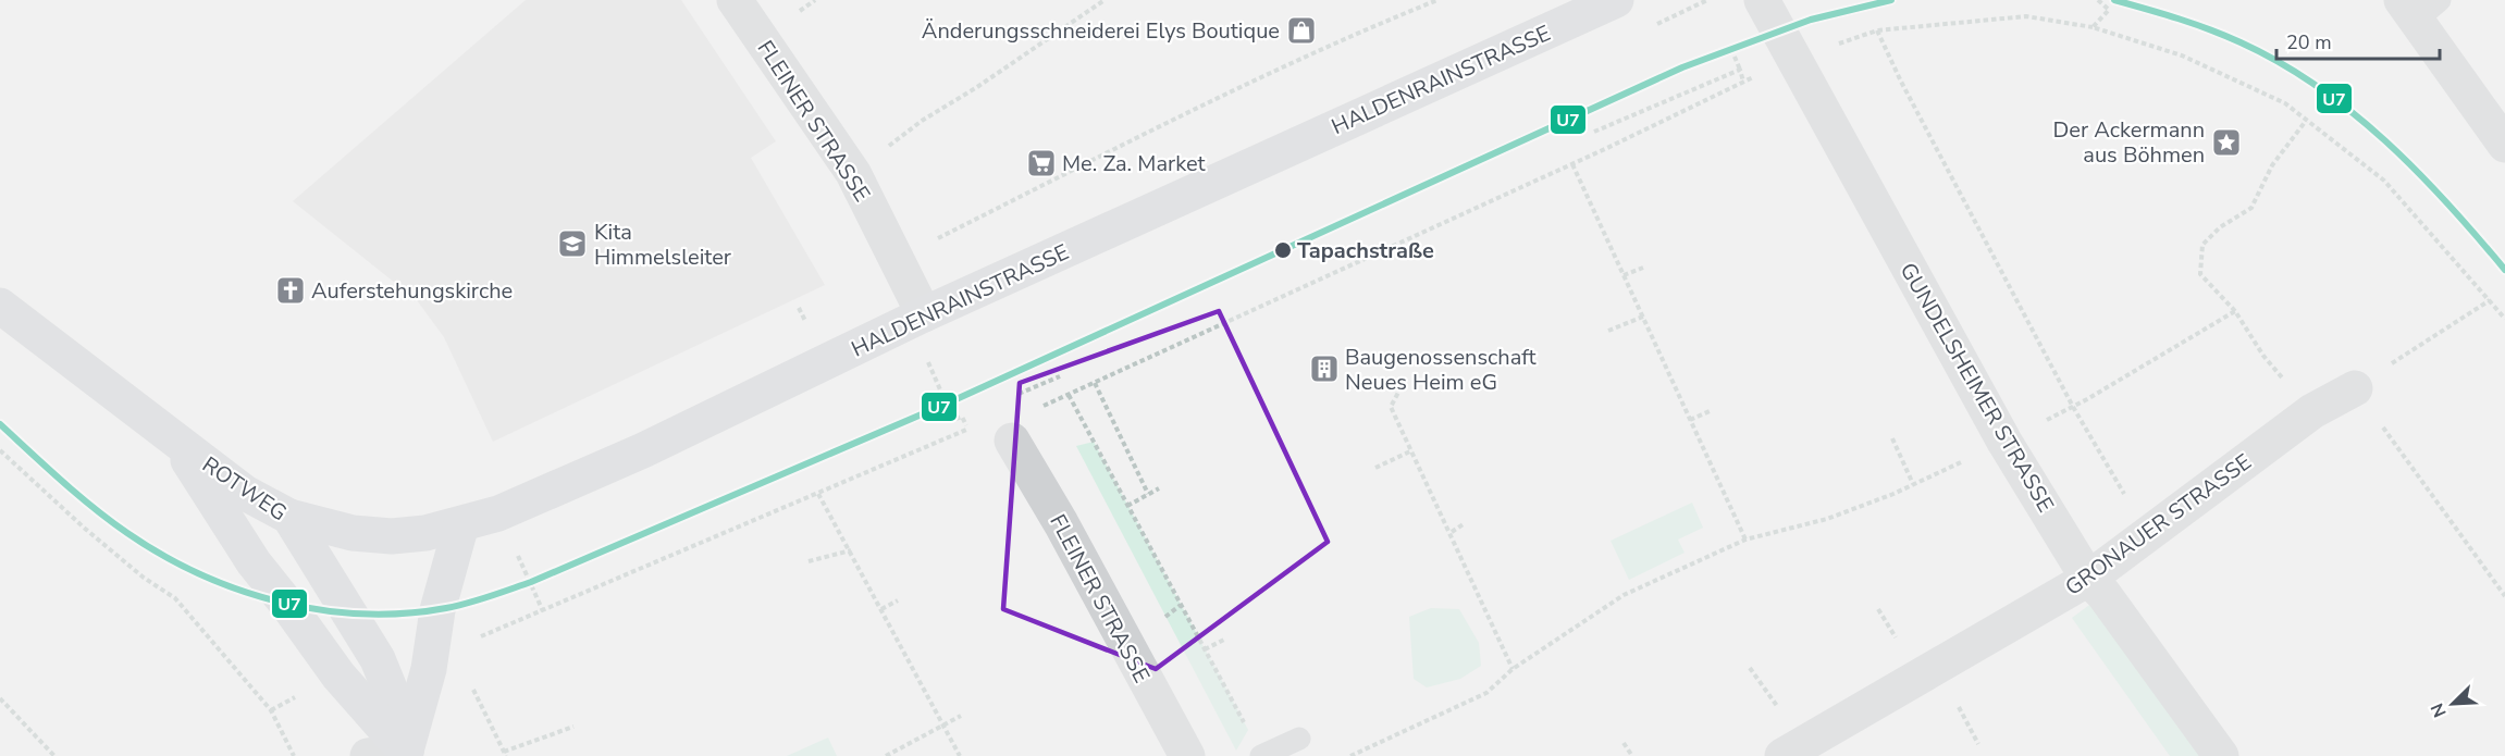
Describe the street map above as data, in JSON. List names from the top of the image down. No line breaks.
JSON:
{"streets":{"main road":["HALDENRAINSTRASSE","ROTWEG"],"street":["FLEINER STRASSE","GUNDELSHEIMER STRASSE","GRONAUER STRASSE"]},"crossings":[["HALDENRAINSTRASSE","FLEINER STRASSE"],["HALDENRAINSTRASSE","ROTWEG"],["GUNDELSHEIMER STRASSE","GRONAUER STRASSE"]],"places":{"shop":["Änderungsschneiderei Elys Boutique"],"place":["Der Ackermann aus Böhmen"],"supermarket":["Me. Za. Market"],"school or university":["Kita Himmelsleiter"],"other":["Tapachstraße"],"church":["Auferstehungskirche"],"building":["Baugenossenschaft Neues Heim eG"]},"lines":["transit line U7"],"scale_bar":"20 m","north":"bottom left"}
